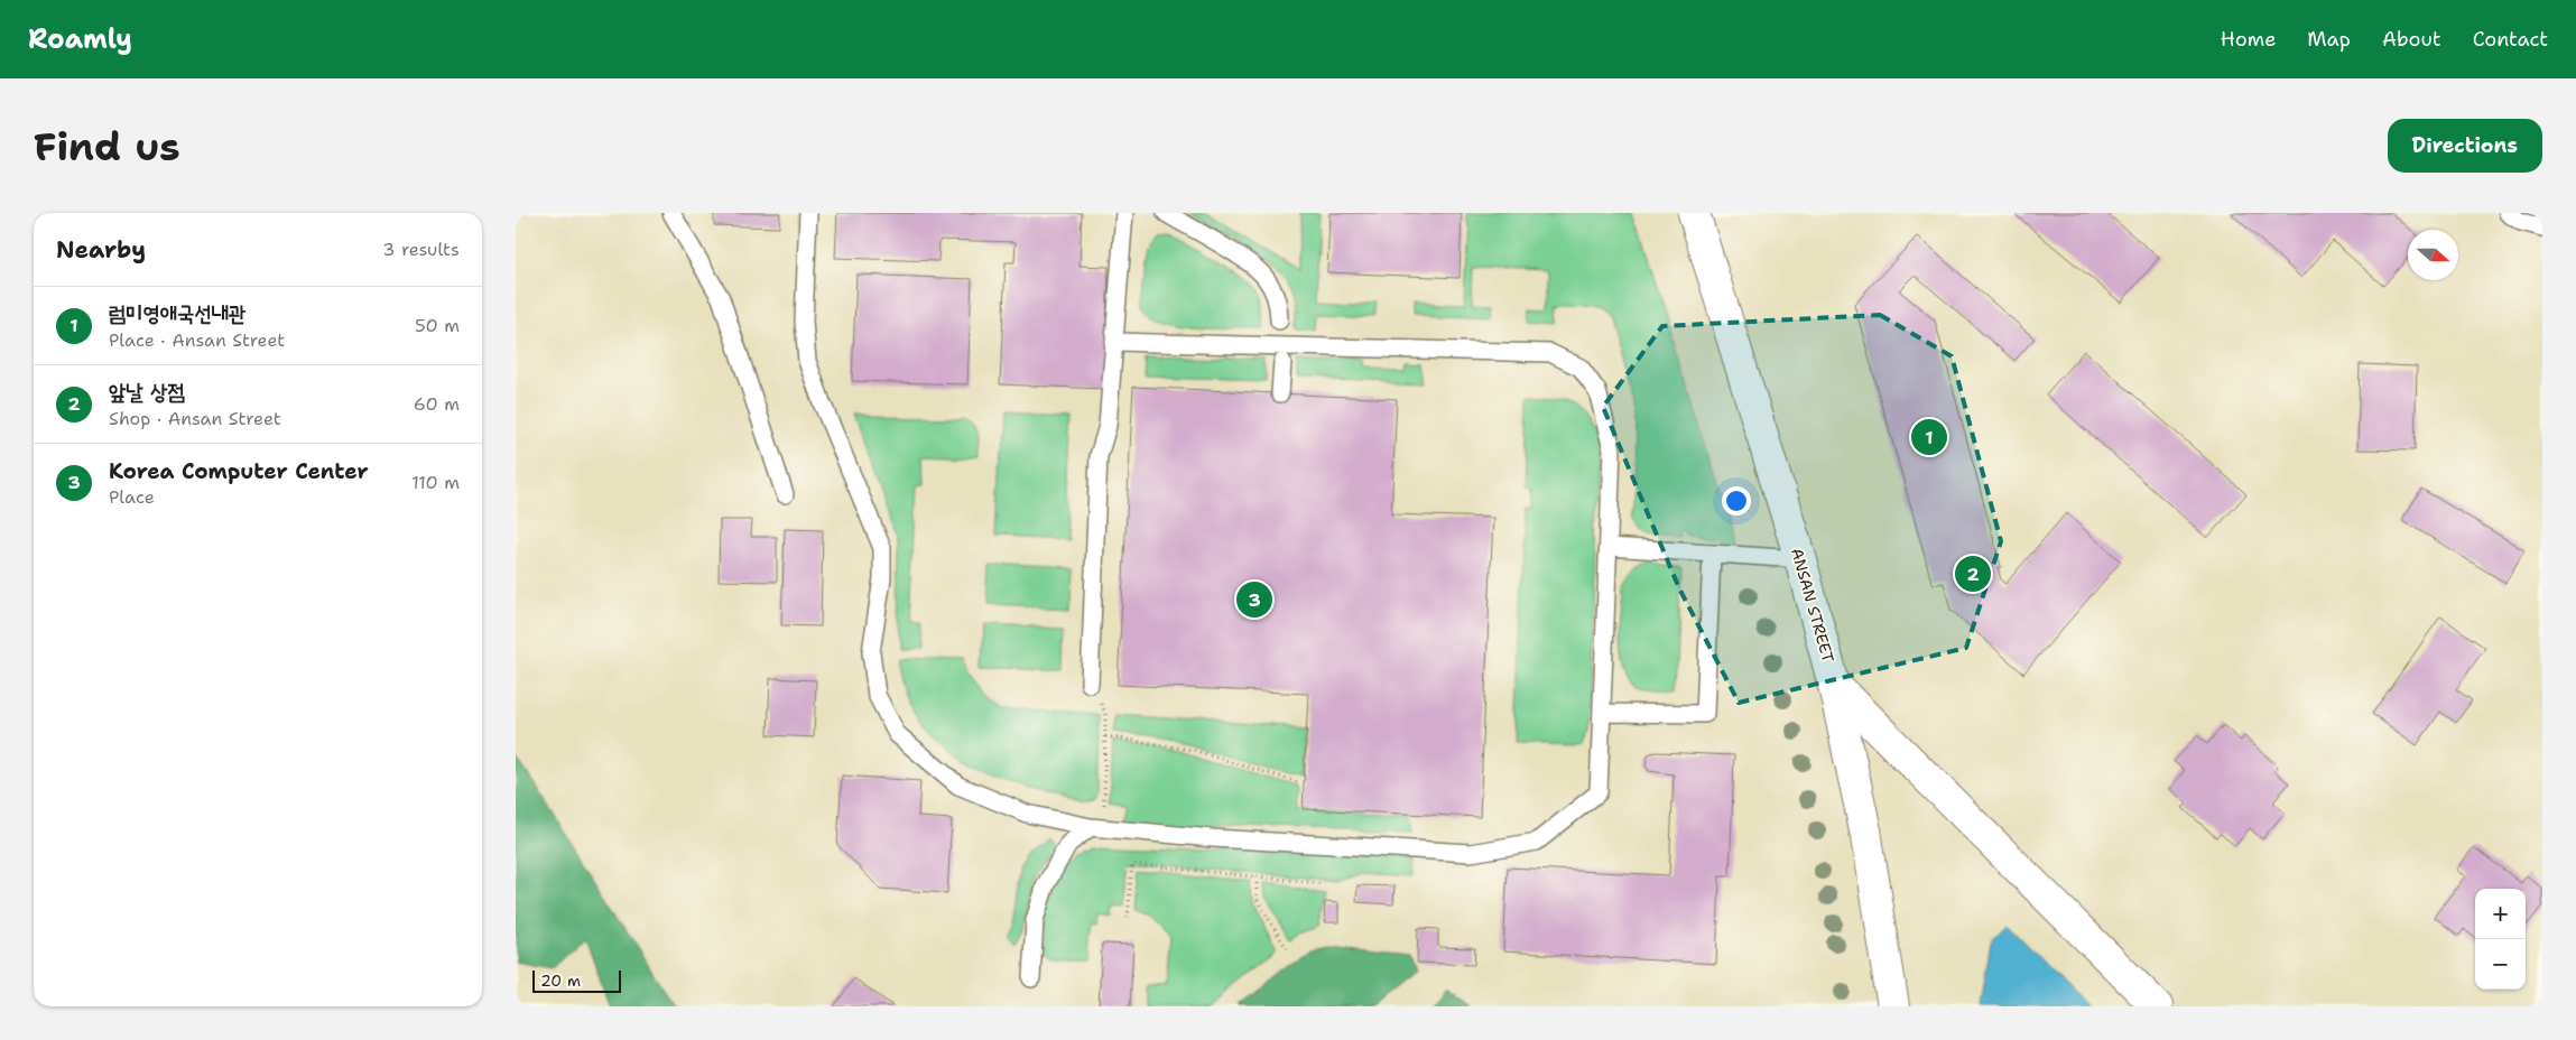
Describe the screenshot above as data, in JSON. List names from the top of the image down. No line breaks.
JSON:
{"streets":{"main road":["ANSAN STREET"]},"scale_bar":"20 m","north":"right","page":{"header":"Roamly","nav":["Home","Map","About","Contact"],"buttons":"Directions","title":"Find us","heading":["Nearby","3 results"],"list":[{"mark":"1","name":"럼미영애국선내관","note":"Place · Ansan Street","value":"50 m"},{"mark":"2","name":"앞날 상점","note":"Shop · Ansan Street","value":"60 m"},{"mark":"3","name":"Korea Computer Center","note":"Place","value":"110 m"}],"pins":["1","2","3"],"map_buttons":["+","−"],"scale":"20 m"}}
